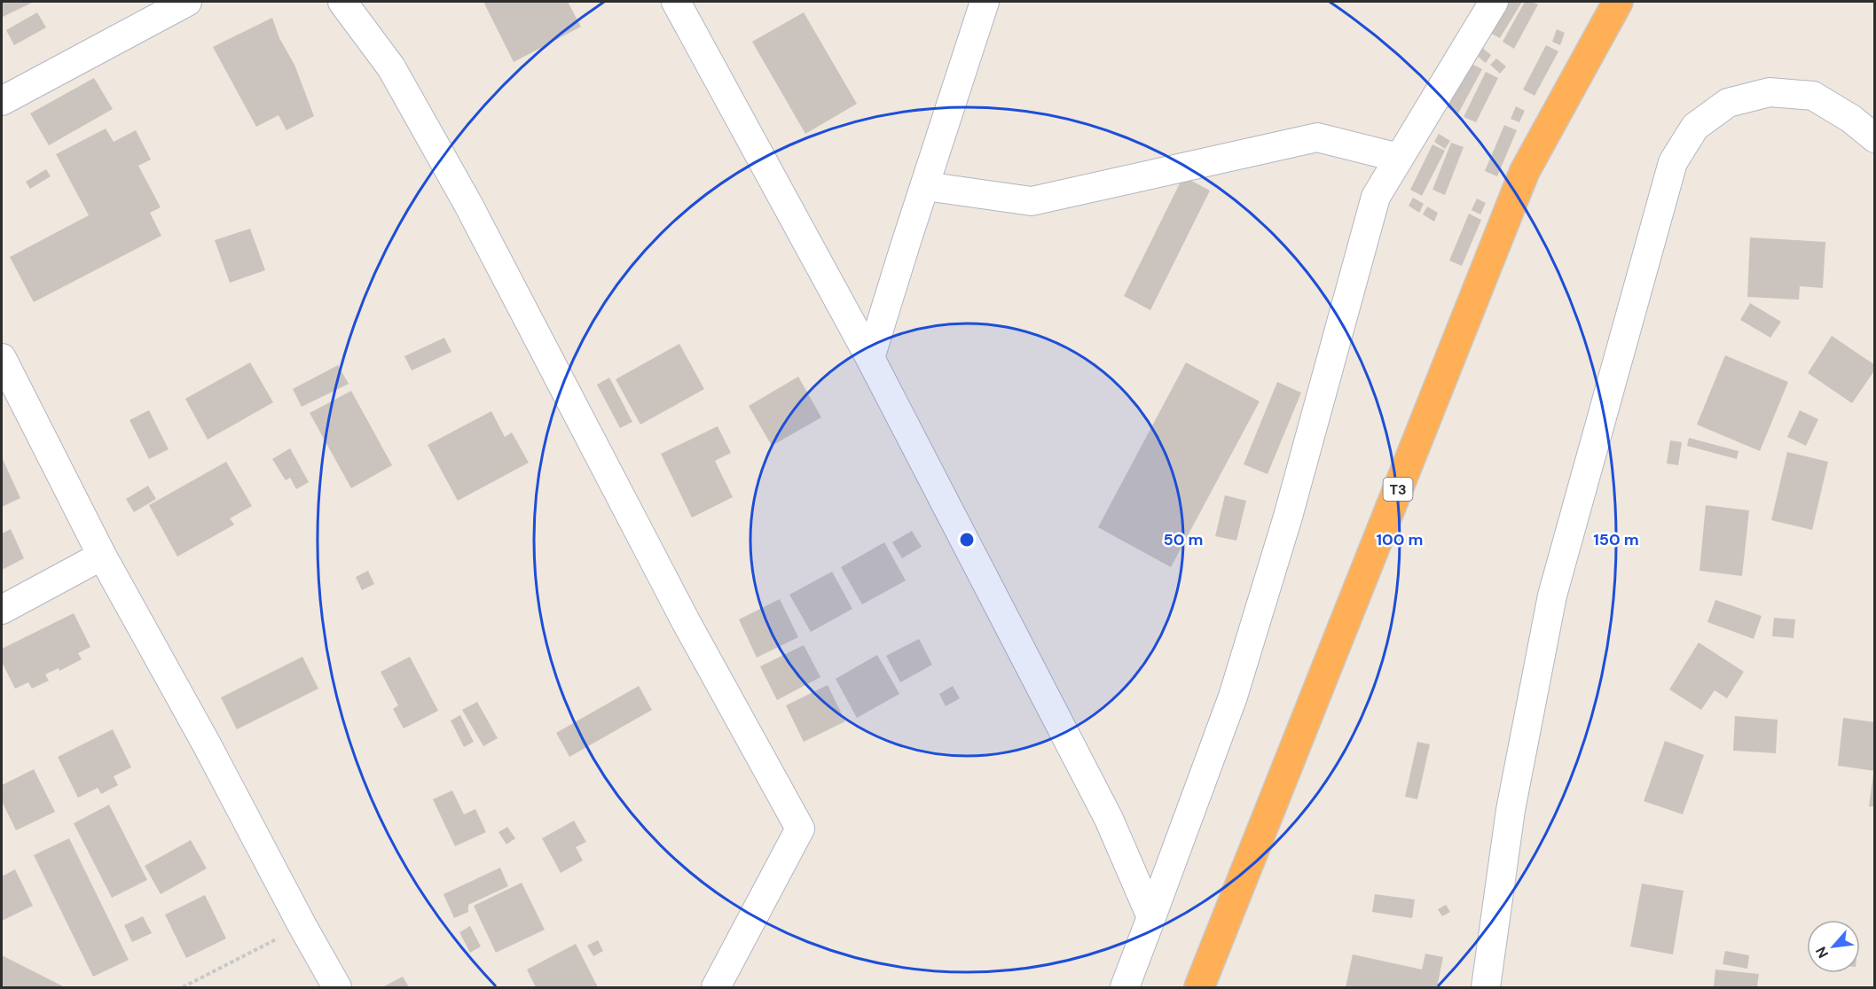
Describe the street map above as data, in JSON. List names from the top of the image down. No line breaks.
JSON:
{"streets":{"highway":["T3"]},"north":"bottom left","rings":["50 m","100 m","150 m"]}
